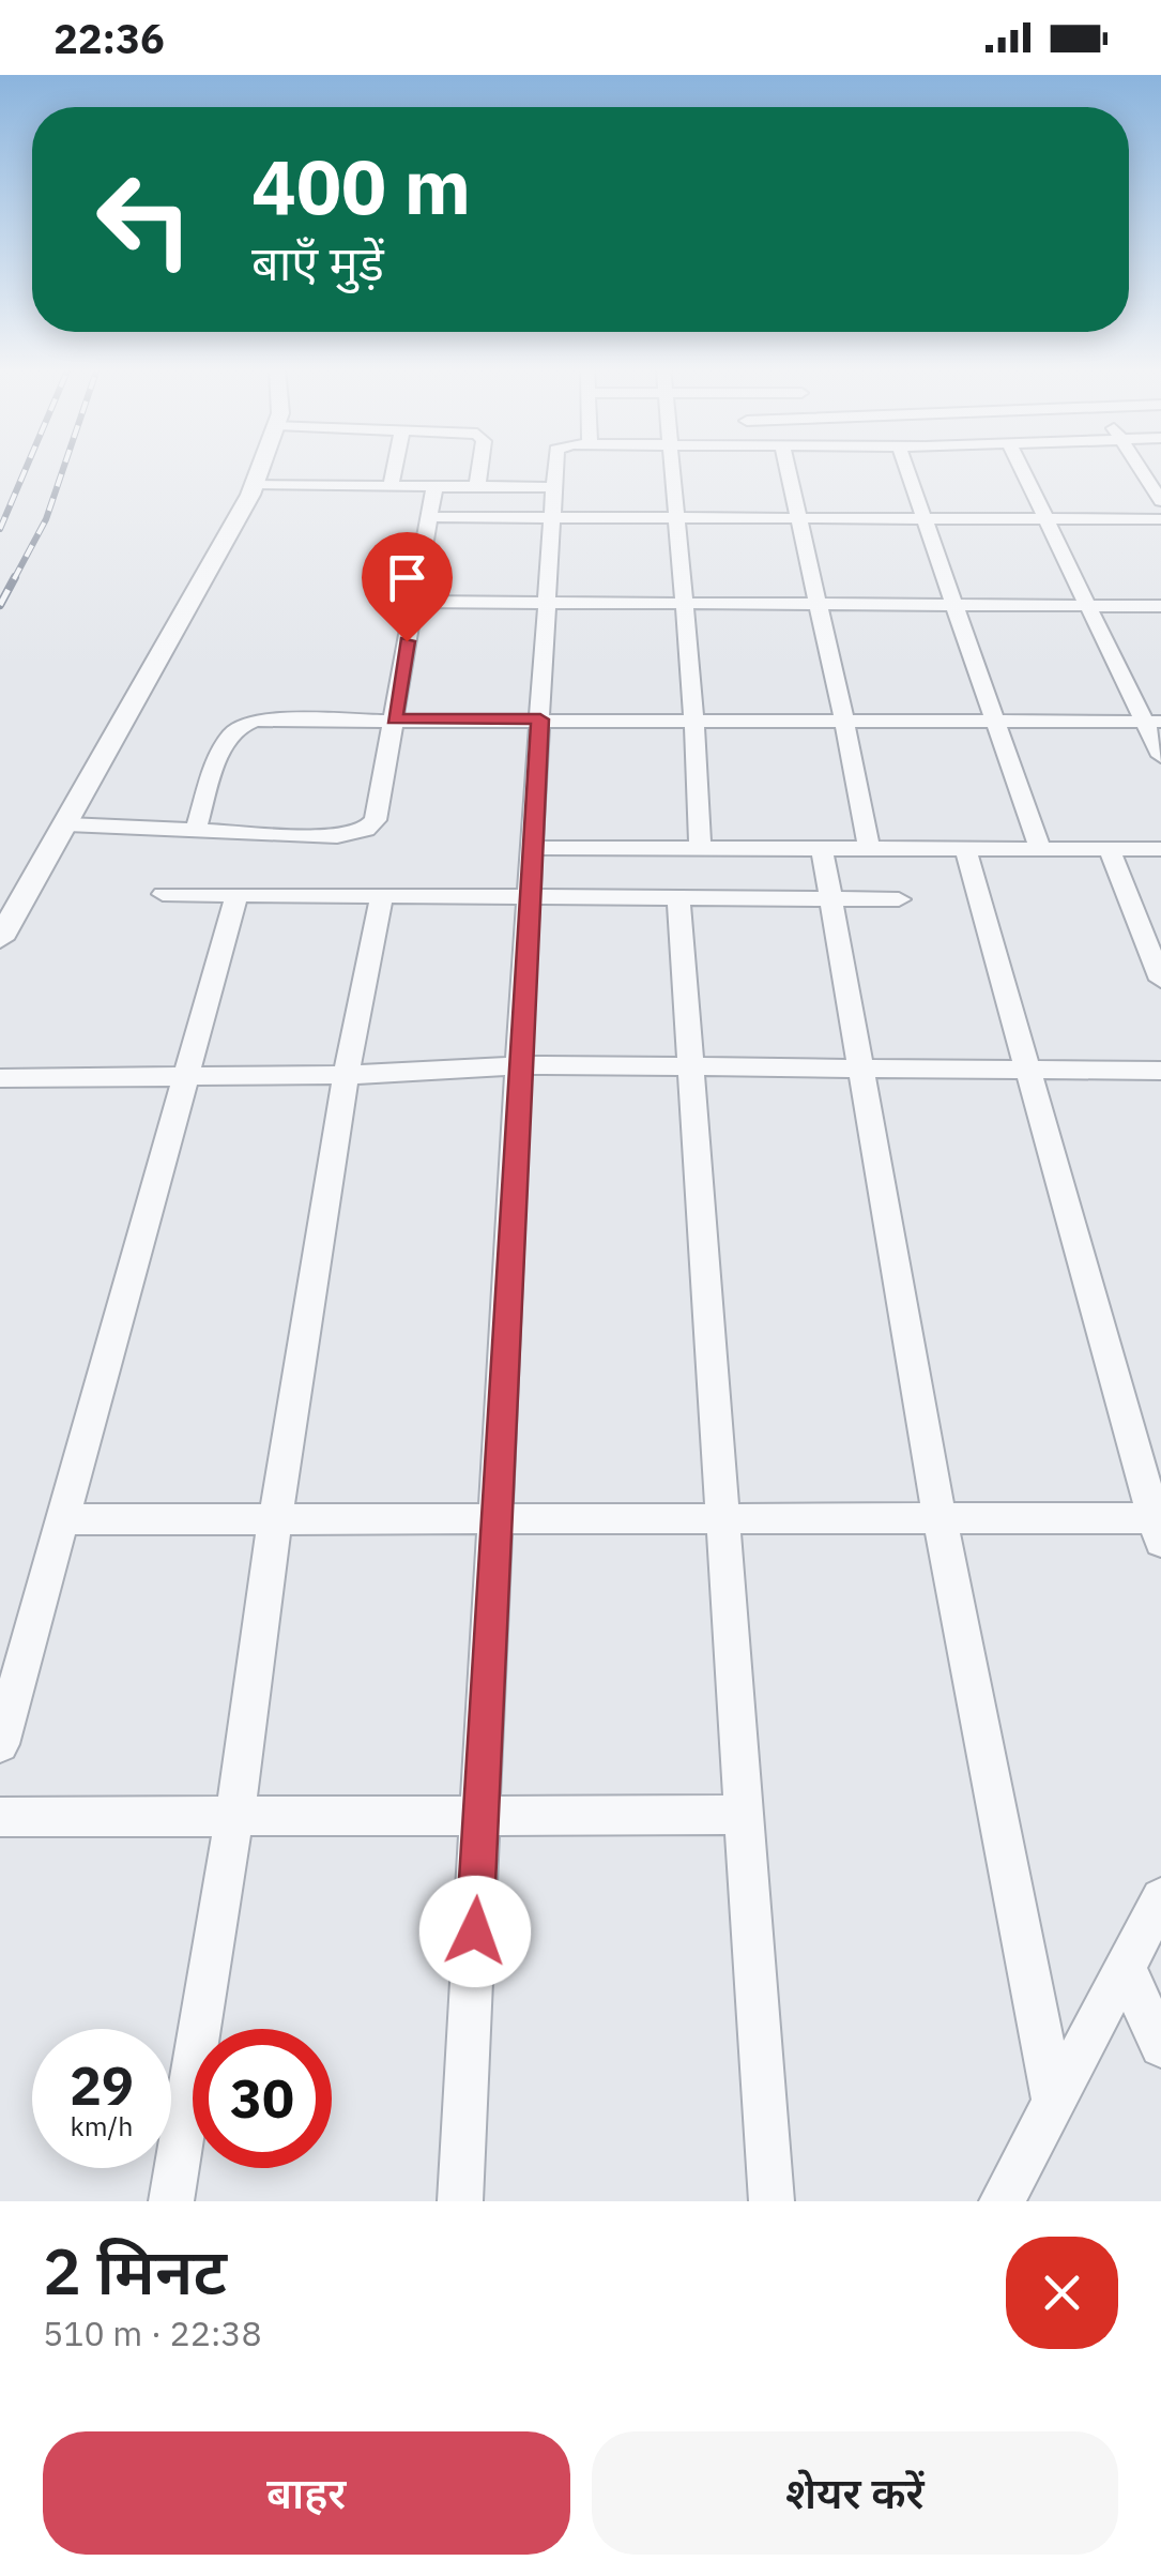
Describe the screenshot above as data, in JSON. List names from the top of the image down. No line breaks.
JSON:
{"page":{"status":"22:36","turn":["400 m","बाएँ मुड़ें"],"speed":"29 km/h","limit":"30","heading":["2 मिनट","510 m · 22:38"],"buttons":["बाहर","शेयर करें"]}}
